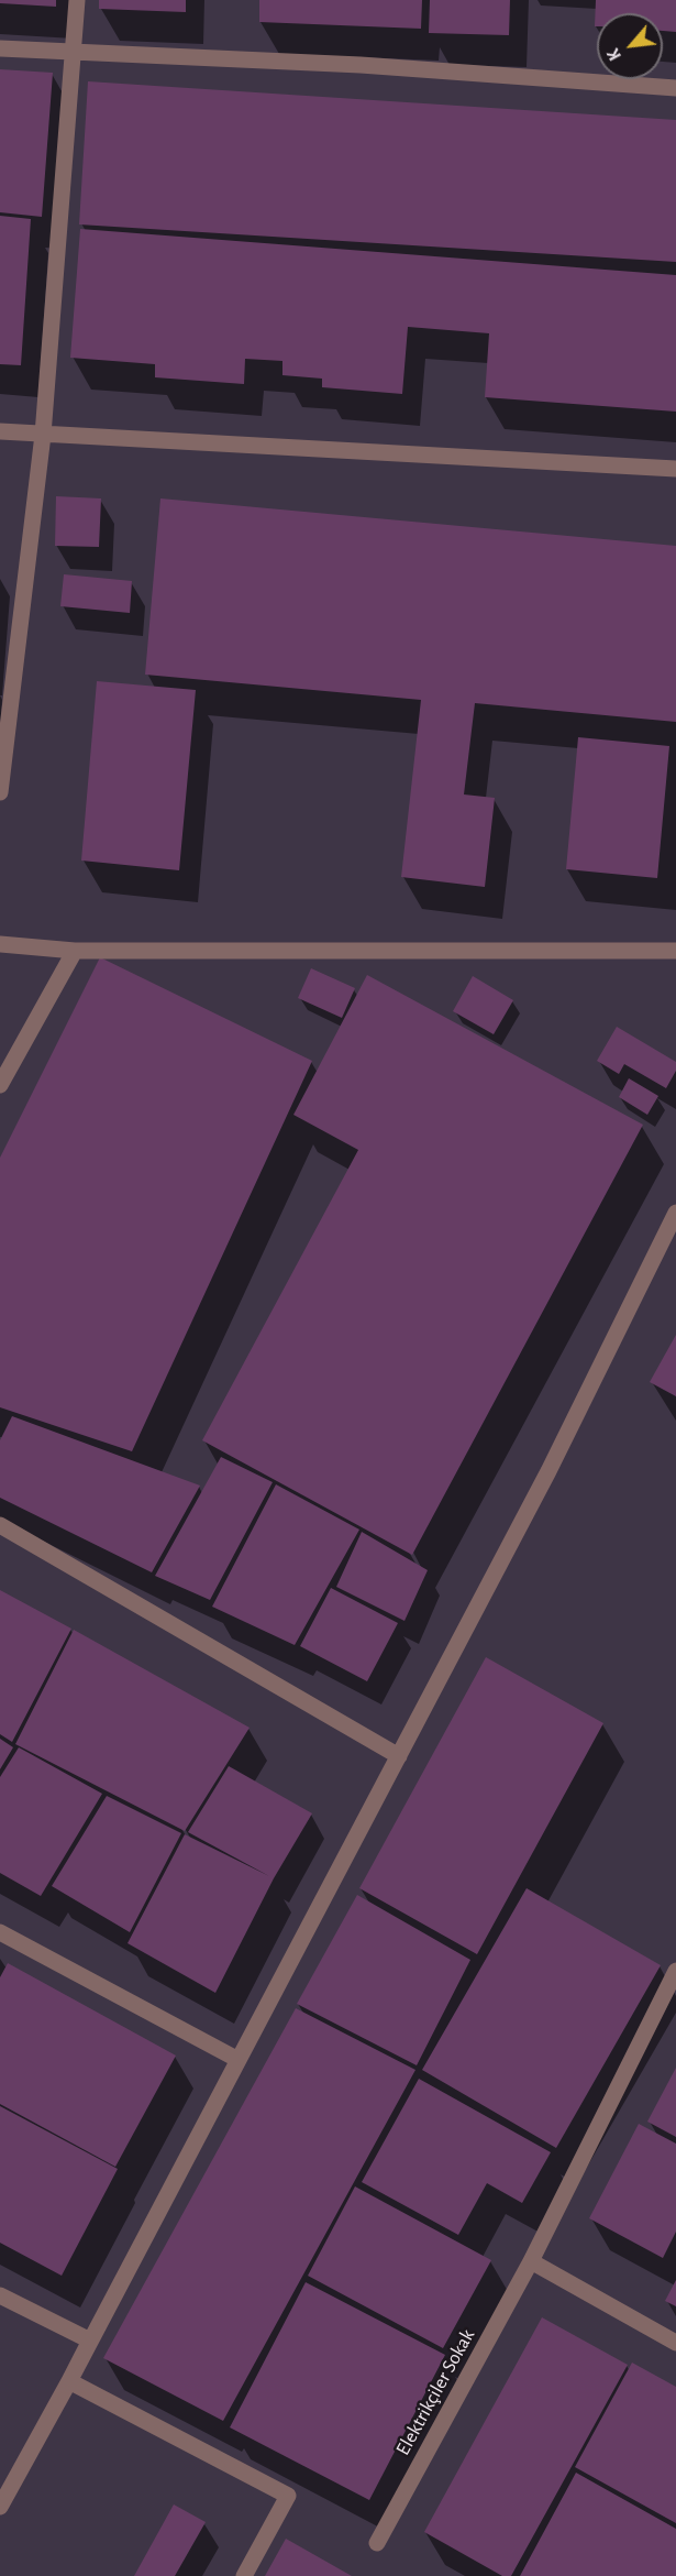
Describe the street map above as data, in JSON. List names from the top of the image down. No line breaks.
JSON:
{"streets":{"street":["Elektrikçiler Sokak"]},"north":"bottom left"}
